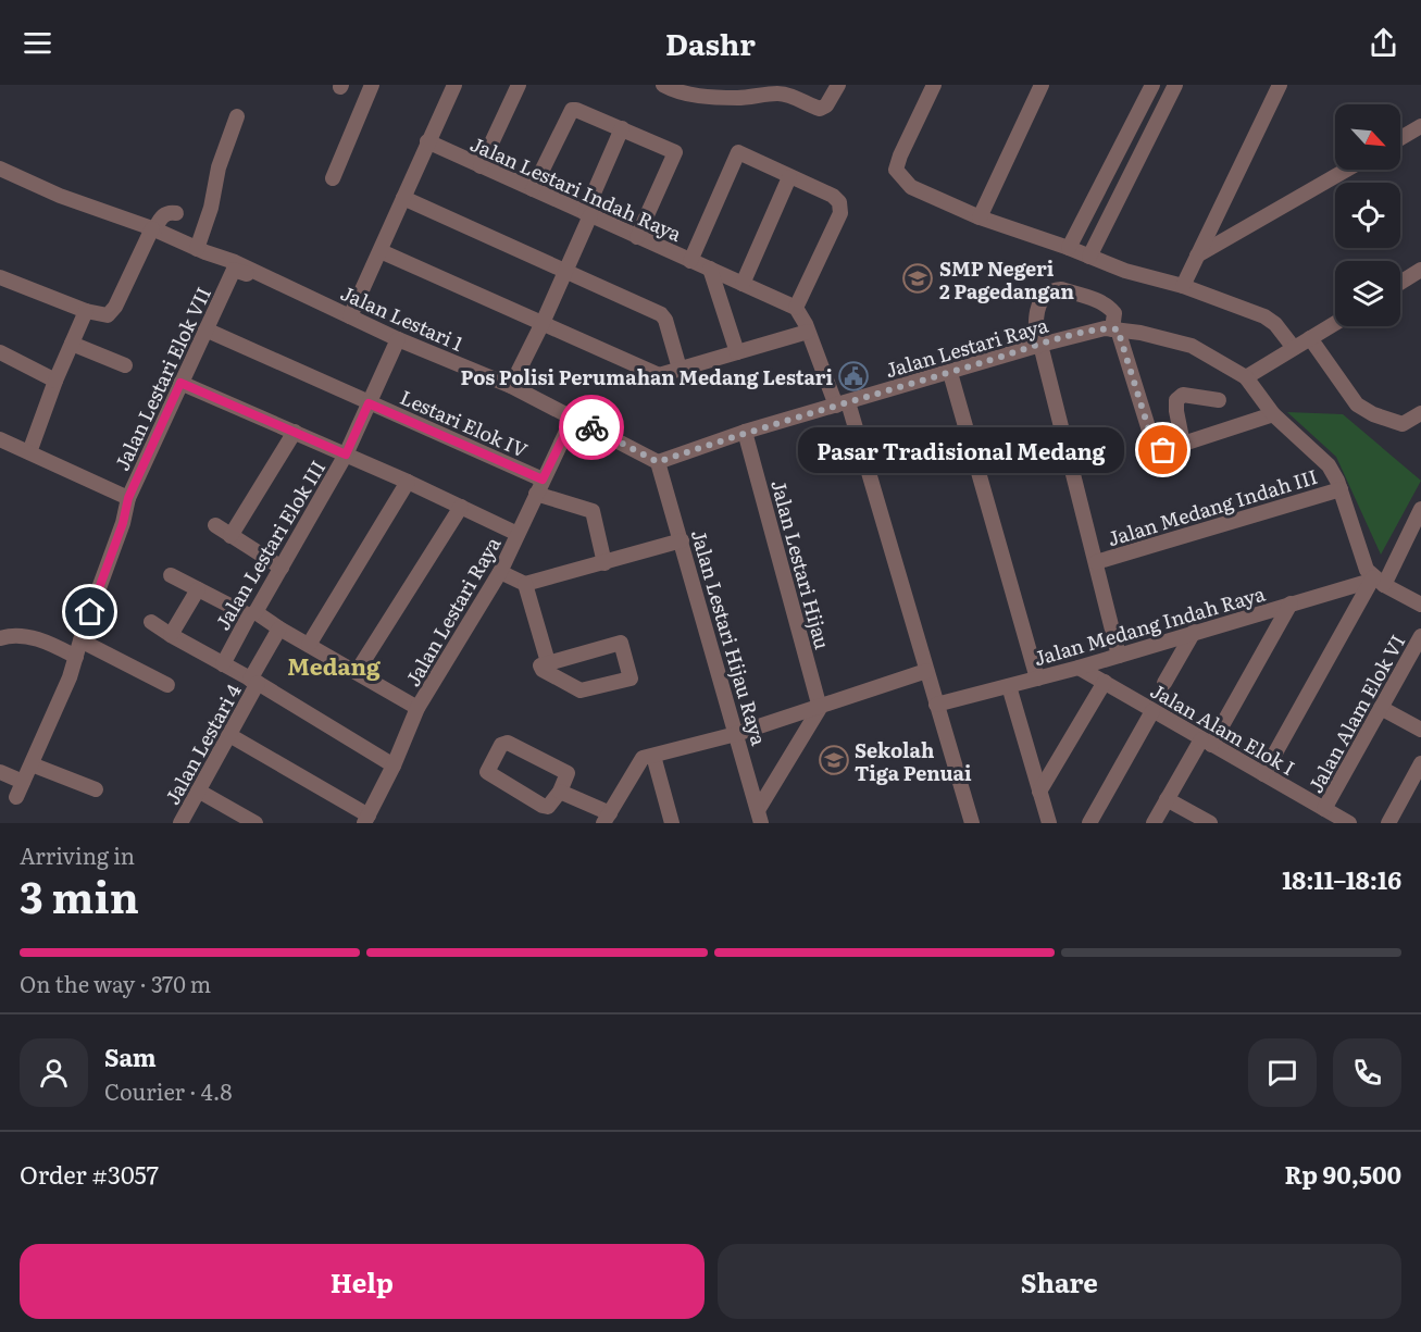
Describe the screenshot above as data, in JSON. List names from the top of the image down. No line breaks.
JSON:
{"streets":{"street":["Jalan Lestari Indah Raya","Jalan Lestari 1","Jalan Lestari Raya","Jalan Lestari Elok VII","Lestari Elok IV","Jalan Medang Indah III","Jalan Lestari Elok III","Jalan Lestari Hijau","Jalan Medang Indah Raya","Jalan Lestari Hijau Raya","Jalan Alam Elok VI","Jalan Alam Elok I","Jalan Lestari 4"]},"crossings":[["Jalan Lestari 1","Jalan Lestari Raya"],["Jalan Lestari 1","Jalan Lestari Elok VII"],["Jalan Lestari 1","Jalan Lestari Elok III"],["Jalan Lestari 1","Jalan Lestari Hijau Raya"],["Jalan Lestari Raya","Lestari Elok IV"],["Jalan Lestari Raya","Jalan Lestari Hijau"],["Jalan Lestari Raya","Jalan Lestari Hijau Raya"],["Jalan Lestari Elok VII","Lestari Elok IV"],["Lestari Elok IV","Jalan Lestari Elok III"],["Jalan Medang Indah Raya","Jalan Alam Elok I"],["Jalan Alam Elok VI","Jalan Alam Elok I"]],"districts":["Medang"],"places":{"school or university":["SMP Negeri 2 Pagedangan","Sekolah Tiga Penuai"],"public building":["Pos Polisi Perumahan Medang Lestari"],"other":["Pasar Tradisional Medang"]},"north":"bottom right","page":{"header":"Dashr","bubble":"Pasar Tradisional Medang","heading":["3 min","Arriving in","18:11–18:16"],"panel":["Sam","Courier · 4.8","Order #3057","Rp 90,500"],"bar":"On the way · 370 m","buttons":["Help","Share"]}}
